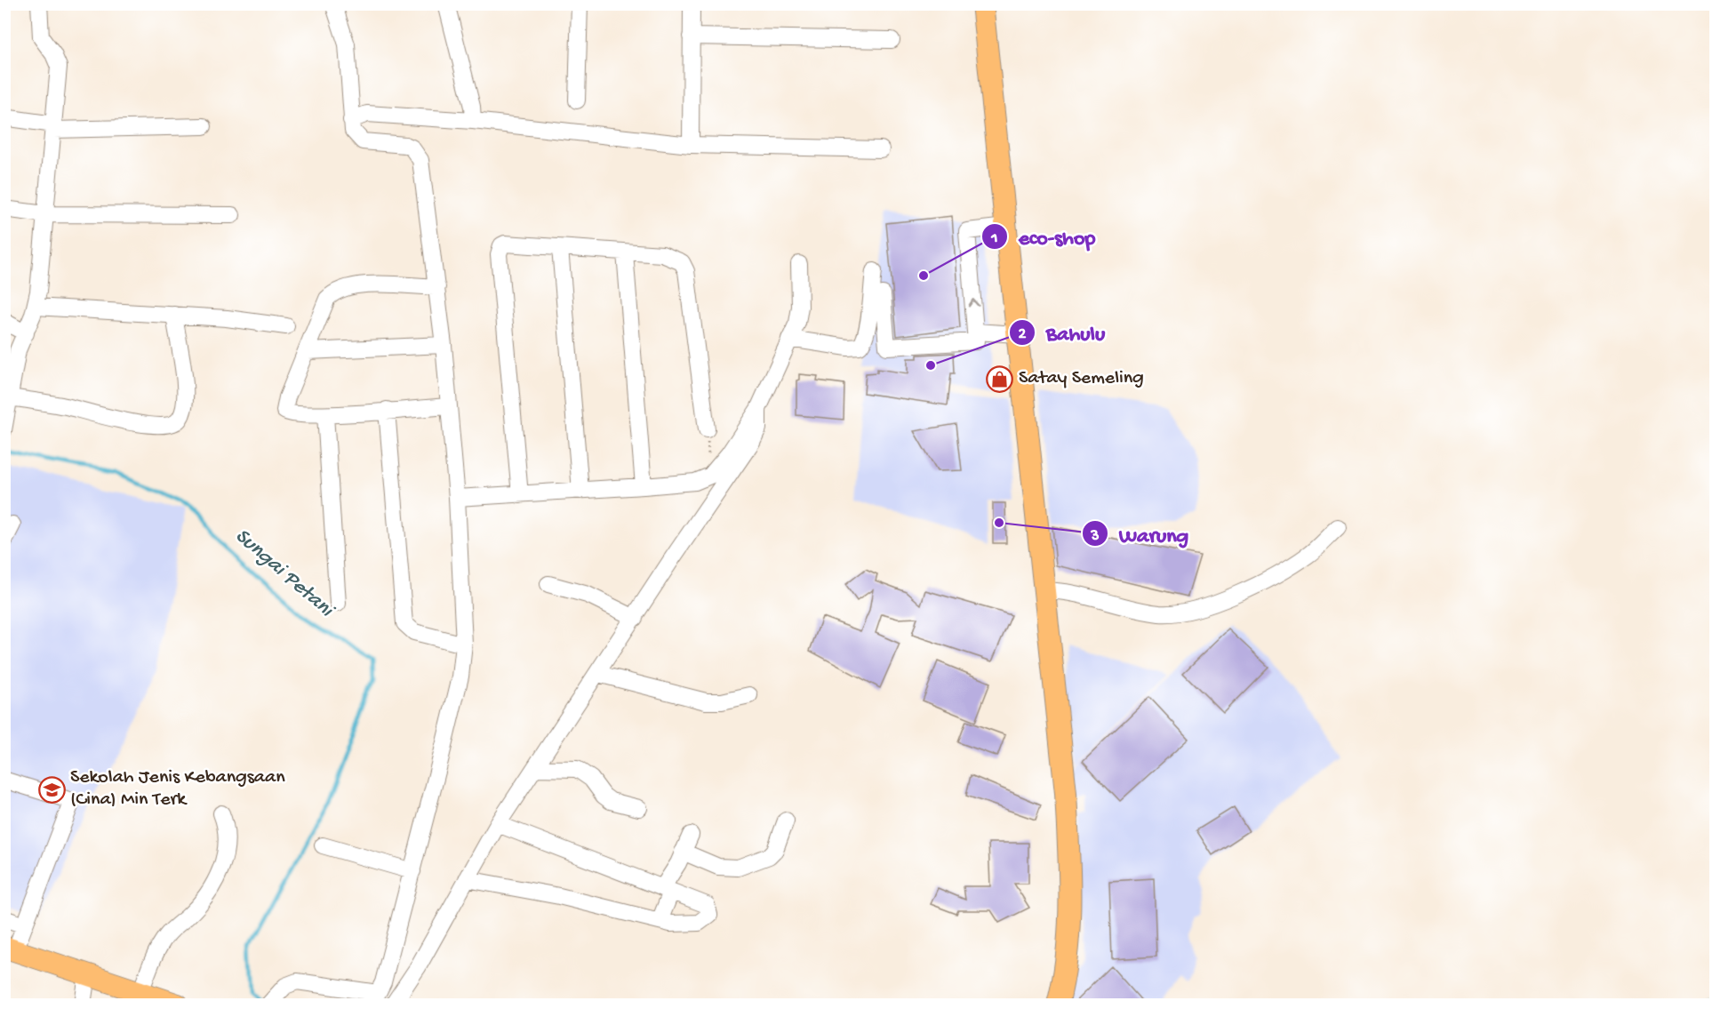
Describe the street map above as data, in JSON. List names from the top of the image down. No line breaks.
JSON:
{"water":["Sungai Petani"],"places":{"other":["eco-shop","Bahulu","Warung"],"shop":["Satay Semeling"],"school or university":["Sekolah Jenis Kebangsaan (Cina) Min Terk"]}}
